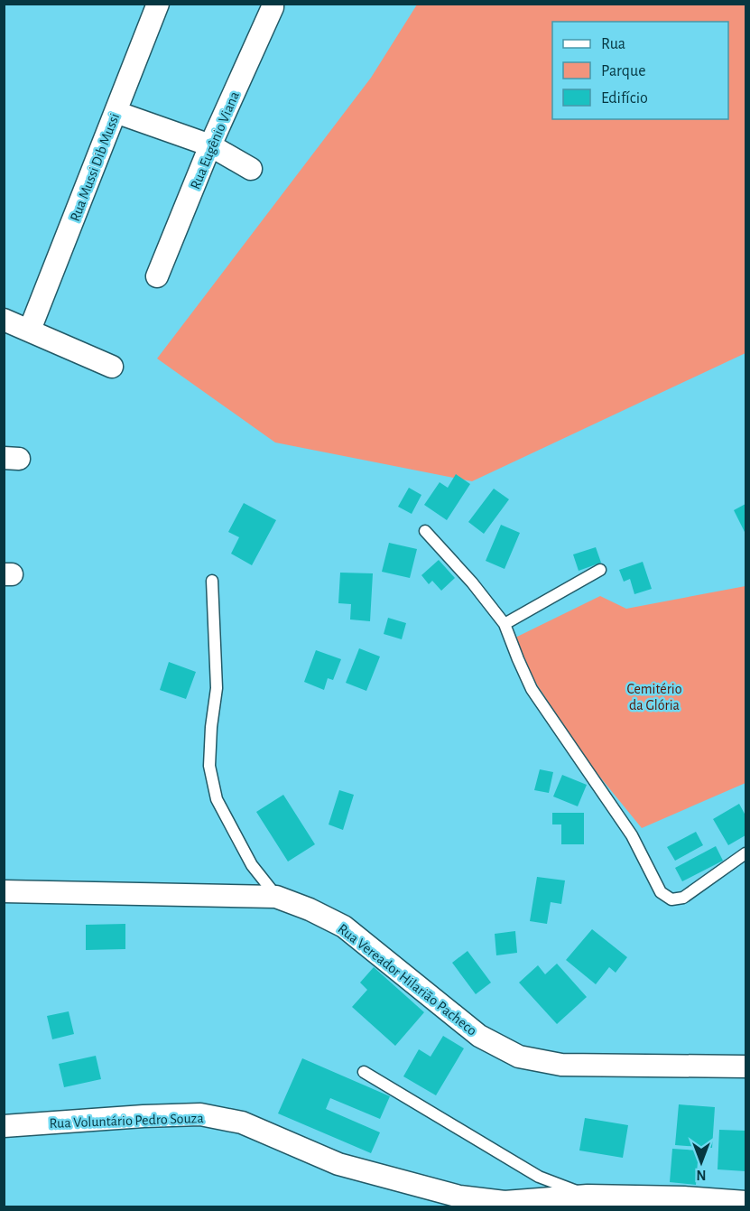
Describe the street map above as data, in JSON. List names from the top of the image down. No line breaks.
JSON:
{"streets":{"street":["Rua Eugênio Viana","Rua Mussi Dib Mussi","Rua Vereador Hilarião Pacheco","Rua Voluntário Pedro Souza"]},"parks":["Cemitério da Glória"],"legend":["Rua","Parque","Edifício"],"north":"bottom"}
